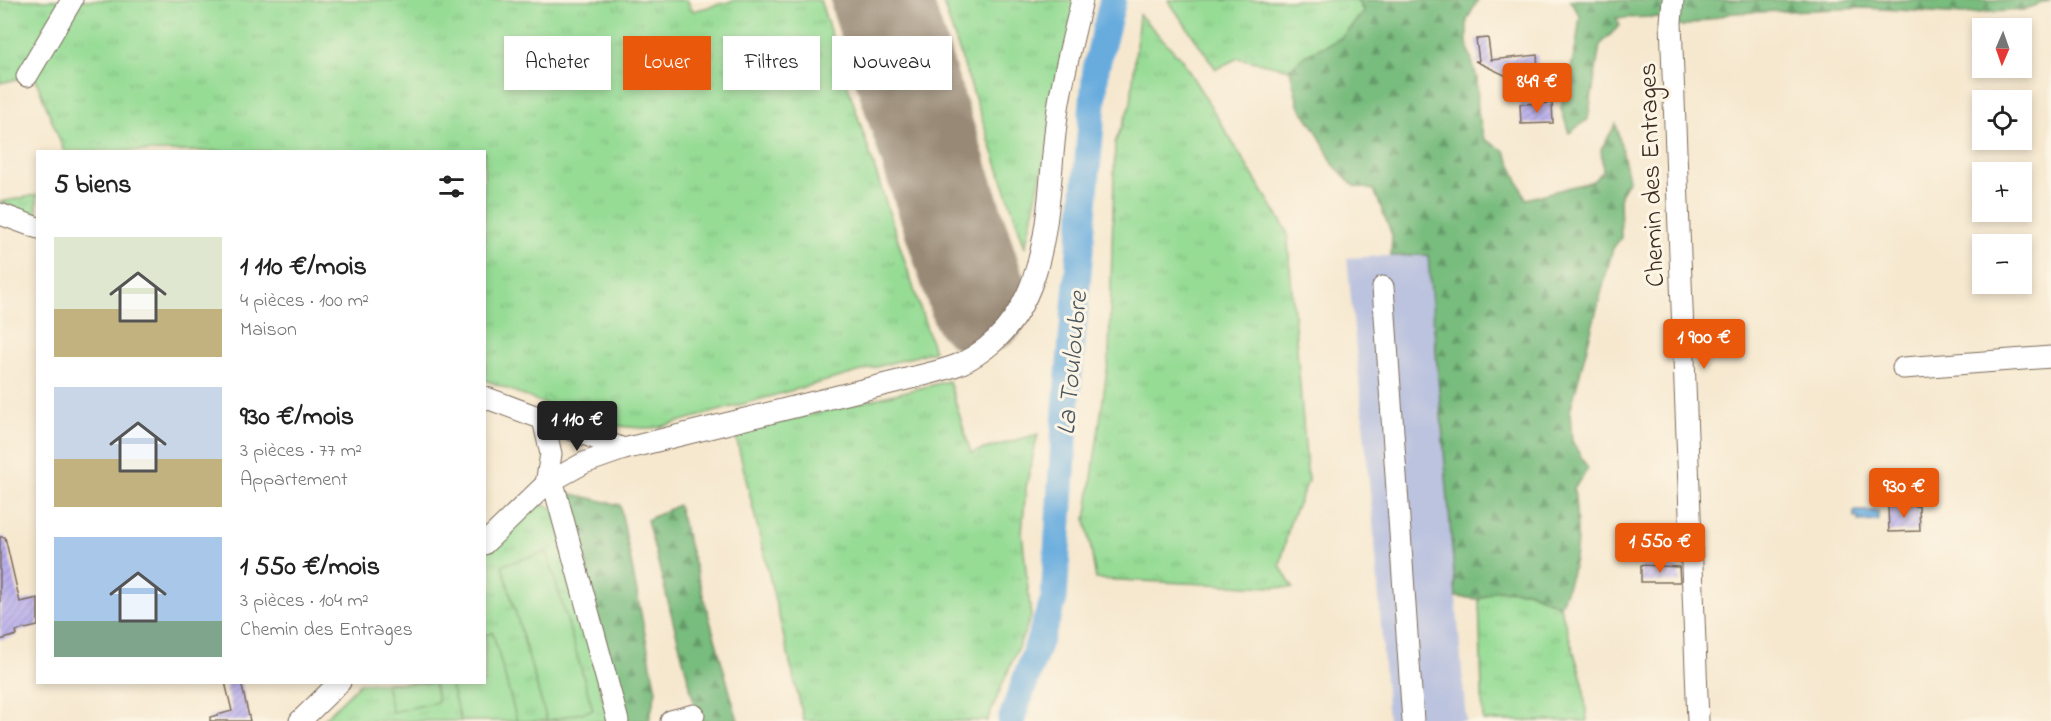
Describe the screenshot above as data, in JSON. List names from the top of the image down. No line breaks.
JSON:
{"streets":{"street":["Chemin des Entrages"]},"water":["La Touloubre"],"north":"bottom","page":{"map_buttons":["+","−"],"chip":["Acheter","Louer","Filtres","Nouveau"],"price":["849 €","1 900 €","1 110 €","930 €","1 550 €"],"heading":"5 biens","list":[{"name":"1 110 €/mois","note":"4 pièces · 100 m² · Maison"},{"name":"930 €/mois","note":"3 pièces · 77 m² · Appartement"},{"name":"1 550 €/mois","note":"3 pièces · 104 m² · Chemin des Entrages"}]}}
